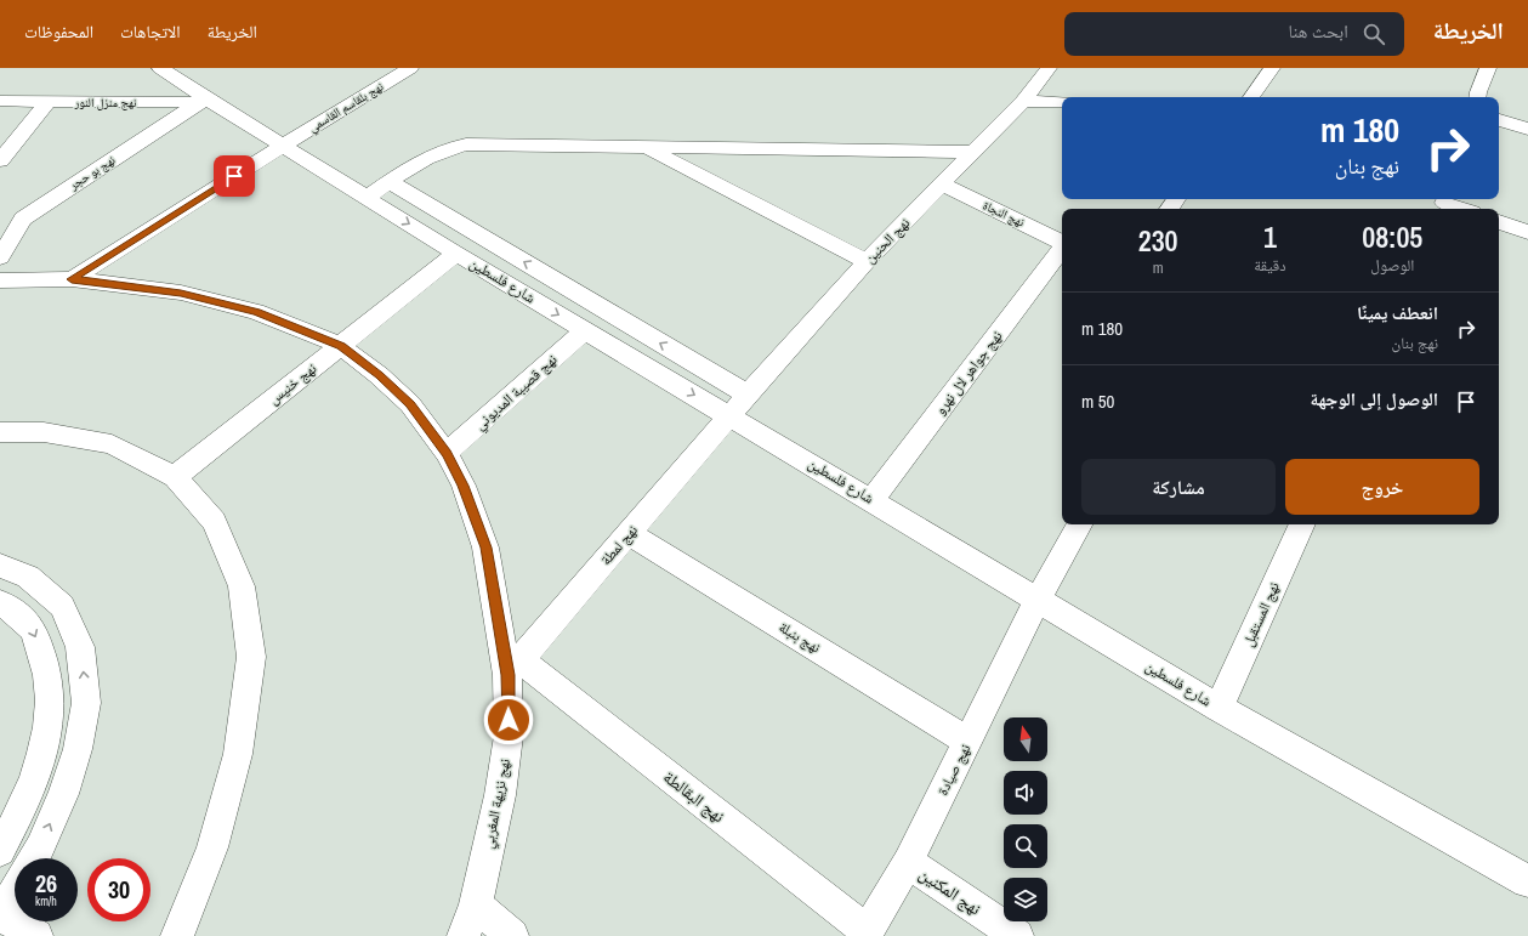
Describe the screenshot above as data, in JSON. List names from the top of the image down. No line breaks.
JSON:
{"streets":{"street":["نهج منزل النور","نهج بلقاسم القاسمي","نهج بو حجر","نهج النجاة","نهج الحنين","شارع فلسطين","نهج جواهر لال نهرو","نهج خنيس","نهج قصيبة المديوني","نهج لمطة","نهج المستقبل","نهج بنبلة","نهج صيادة","نهج البقالطة","نهج نزيهة المغربي","نهج المكنين"]},"crossings":[["نهج منزل النور","نهج بو حجر"],["نهج منزل النور","شارع فلسطين"],["نهج بلقاسم القاسمي","شارع فلسطين"],["نهج بلقاسم القاسمي","نهج نزيهة المغربي"],["نهج بو حجر","شارع فلسطين"],["نهج النجاة","نهج الحنين"],["نهج الحنين","شارع فلسطين"],["نهج الحنين","نهج لمطة"],["شارع فلسطين","نهج جواهر لال نهرو"],["شارع فلسطين","نهج خنيس"],["شارع فلسطين","نهج قصيبة المديوني"],["شارع فلسطين","نهج لمطة"],["شارع فلسطين","نهج المستقبل"],["شارع فلسطين","نهج صيادة"],["نهج خنيس","نهج نزيهة المغربي"],["نهج قصيبة المديوني","نهج نزيهة المغربي"],["نهج لمطة","نهج بنبلة"],["نهج لمطة","نهج البقالطة"],["نهج لمطة","نهج نزيهة المغربي"],["نهج بنبلة","نهج صيادة"],["نهج صيادة","نهج البقالطة"],["نهج صيادة","نهج المكنين"],["نهج البقالطة","نهج نزيهة المغربي"]],"north":"top","page":{"header":"الخريطة","search":"ابحث هنا","nav":["الخريطة","الاتجاهات","المحفوظات"],"turn":["180 m","نهج بنان"],"eta":["08:05","الوصول","1","دقيقة","230","m"],"list":[{"name":"انعطف يمينًا","note":"نهج بنان","value":"180 m"},{"name":"الوصول إلى الوجهة","value":"50 m"}],"buttons":["خروج","مشاركة"],"speed":"26 km/h","limit":"30"}}
